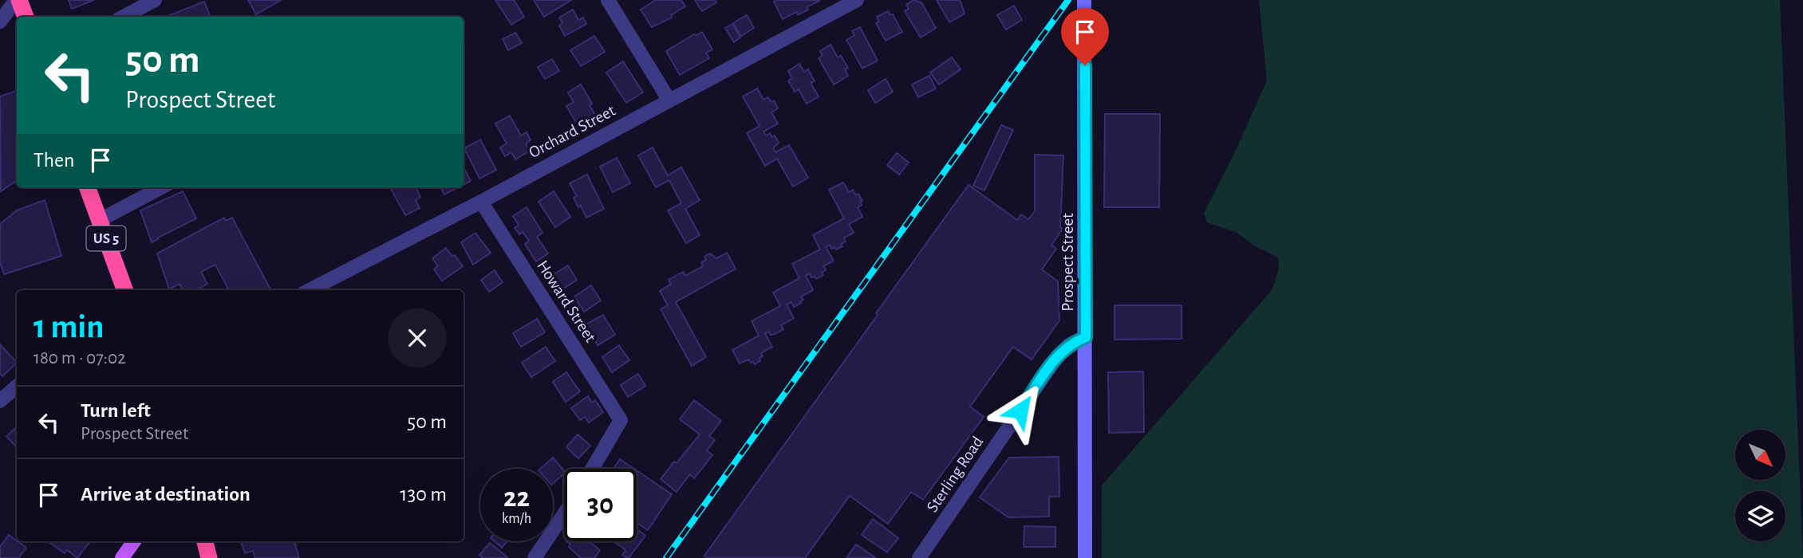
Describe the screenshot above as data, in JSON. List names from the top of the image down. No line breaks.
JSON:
{"streets":{"highway":["US 5"],"main road":["Prospect Street"],"street":["Orchard Street","Howard Street","Sterling Road"]},"crossings":[["Orchard Street","Howard Street"],["Prospect Street","Sterling Road"]],"north":"bottom right","page":{"turn":["50 m","Prospect Street"],"then":"Then","heading":["1 min","180 m · 07:02"],"list":[{"name":"Turn left","note":"Prospect Street","value":"50 m"},{"name":"Arrive at destination","value":"130 m"}],"speed":"22 km/h","limit":"30"}}
